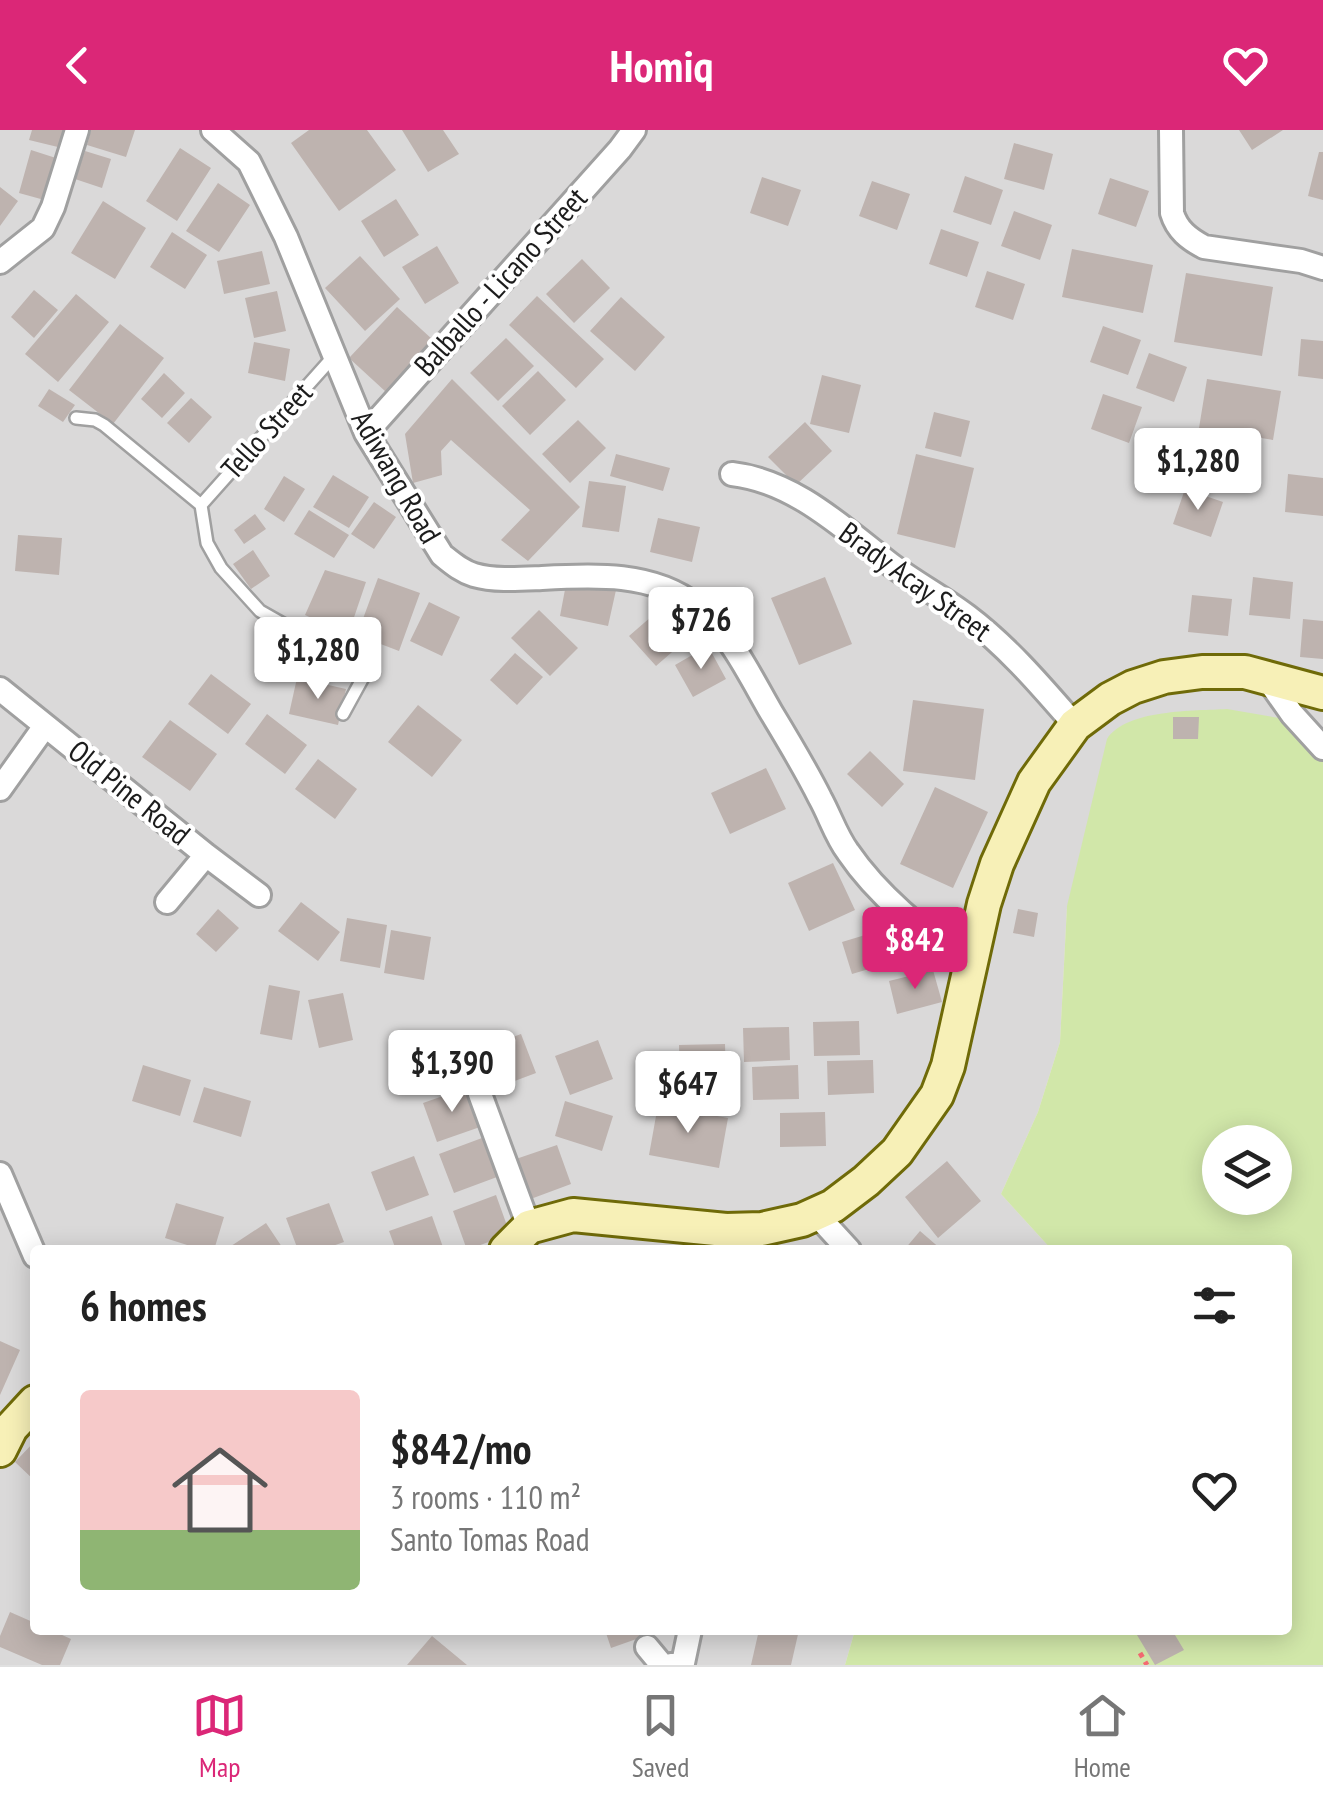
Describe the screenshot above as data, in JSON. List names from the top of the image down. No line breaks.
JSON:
{"streets":{"street":["Balballo - Licano Street","Adiwang Road","Brady Acay Street","Old Pine Road"],"lane":["Tello Street"]},"crossings":[["Balballo - Licano Street","Adiwang Road"],["Tello Street","Adiwang Road"]],"page":{"header":"Homiq","price":["$1,280","$726","$1,280","$842","$1,390","$647"],"heading":"6 homes","list":[{"name":"$842/mo","note":"3 rooms · 110 m² · Santo Tomas Road"}],"tabs":["Map","Saved","Home"]}}
